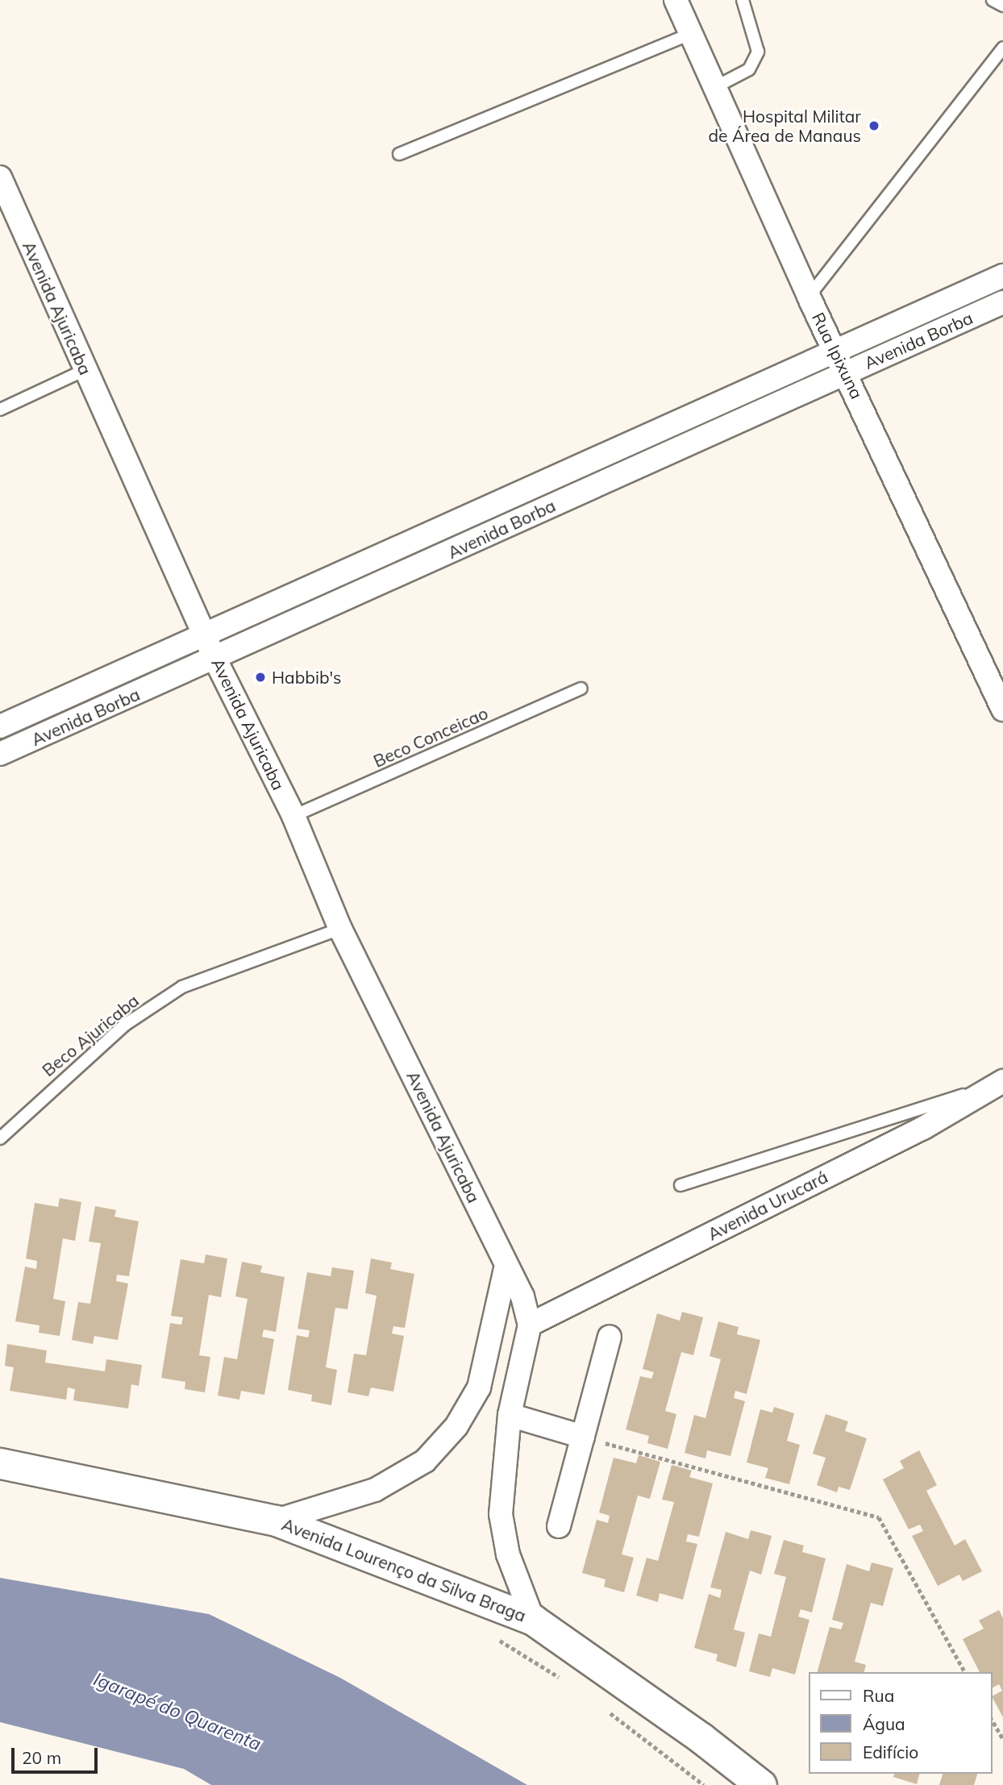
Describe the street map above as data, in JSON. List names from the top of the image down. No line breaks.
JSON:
{"streets":{"street":["Avenida Ajuricaba","Avenida Borba","Rua Ipixuna","Avenida Urucará","Avenida Lourenço da Silva Braga"],"lane":["Beco Conceicao","Beco Ajuricaba"]},"crossings":[["Avenida Ajuricaba","Avenida Borba"],["Avenida Ajuricaba","Beco Conceicao"],["Avenida Ajuricaba","Beco Ajuricaba"],["Avenida Ajuricaba","Avenida Urucará"],["Avenida Ajuricaba","Avenida Lourenço da Silva Braga"],["Avenida Borba","Rua Ipixuna"]],"water":["Igarapé do Quarenta"],"places":["Hospital Militar de Área de Manaus","Habbib's"],"legend":["Rua","Água","Edifício"],"scale_bar":"20 m"}
